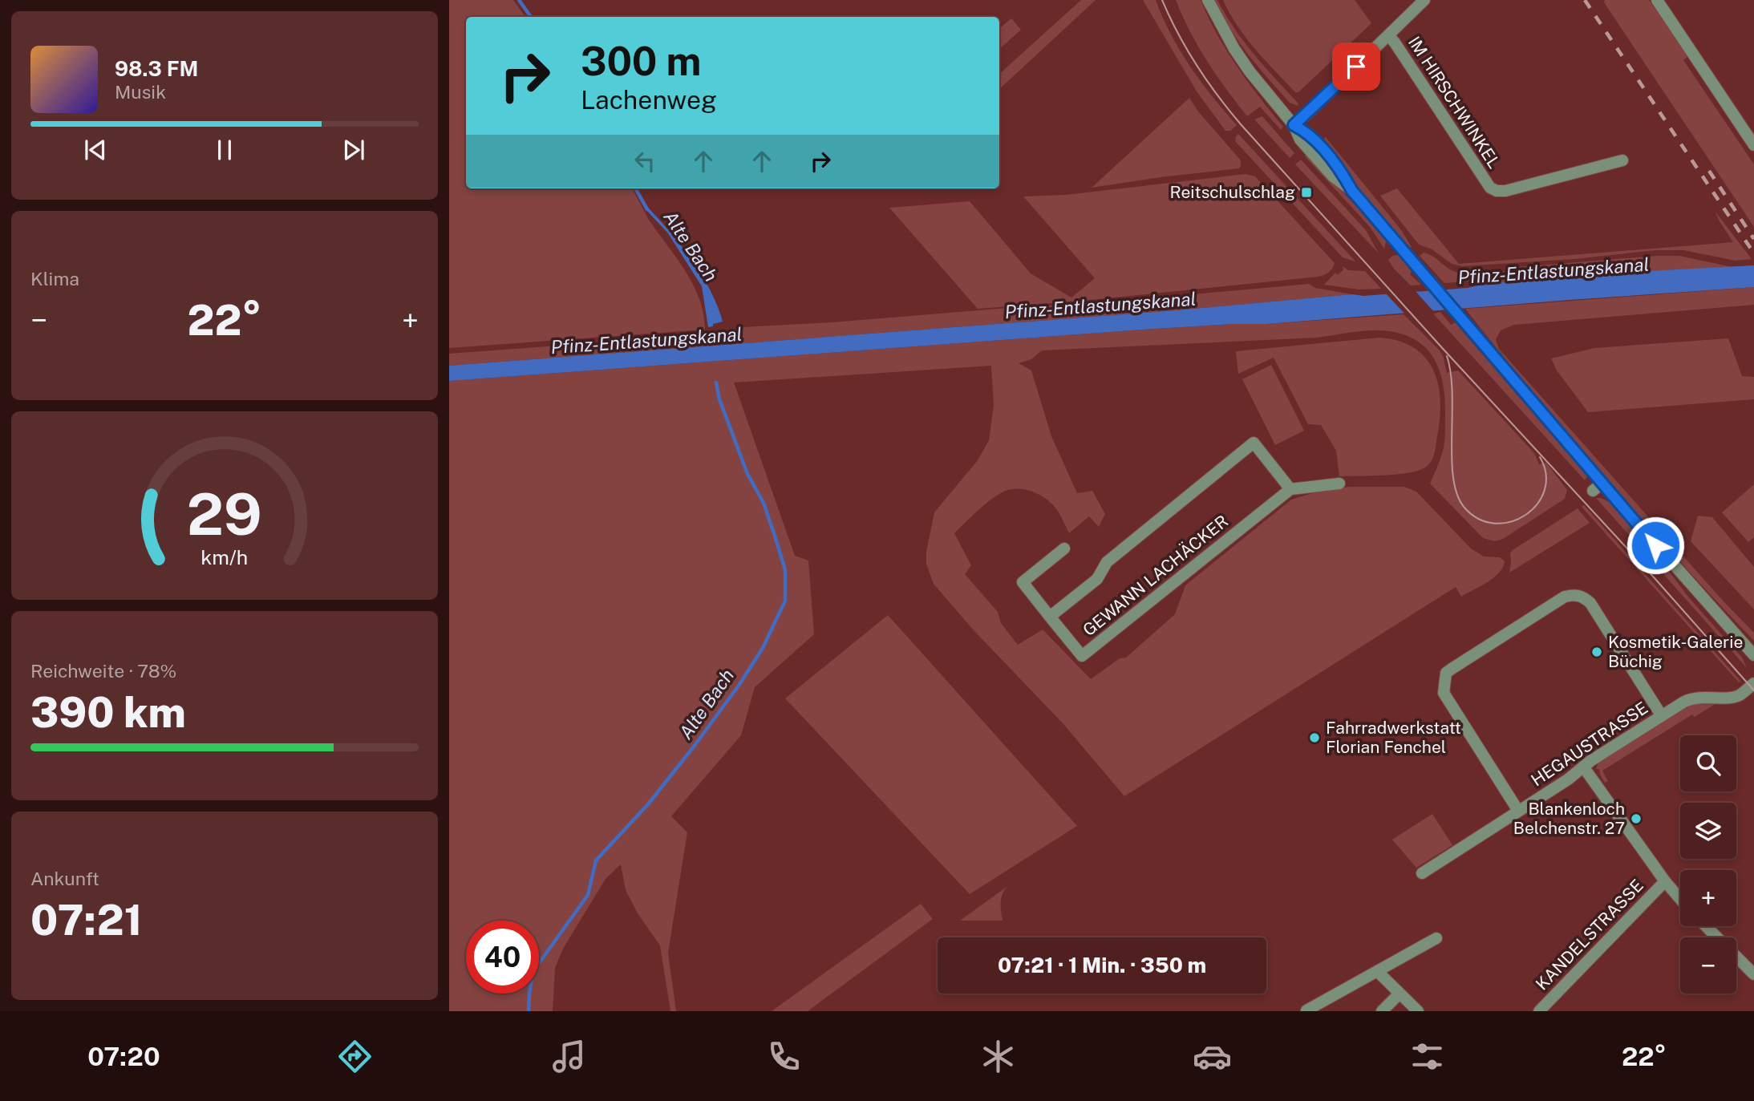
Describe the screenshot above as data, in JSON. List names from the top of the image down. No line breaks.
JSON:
{"streets":{"street":["IM HIRSCHWINKEL","GEWANN LACHÄCKER","HEGAUSTRASSE","KANDELSTRASSE"]},"water":["Alte Bach","Pfinz-Entlastungskanal"],"places":{"transit":["Reitschulschlag"],"other":["Kosmetik-Galerie Büchig","Fahrradwerkstatt Florian Fenchel","Blankenloch Belchenstr. 27"]},"page":{"turn":["300 m","Lachenweg"],"song":["98.3 FM","Musik"],"tile":["Klima",["Reichweite · 78%","390 km"],["Ankunft","07:21"]],"heat":["−","22°","+"],"map_buttons":["+","−"],"limit":"40","trip":"07:21 · 1 Min. · 350 m","tabs":["07:20","22°"],"gauge":["29","km/h"]}}
